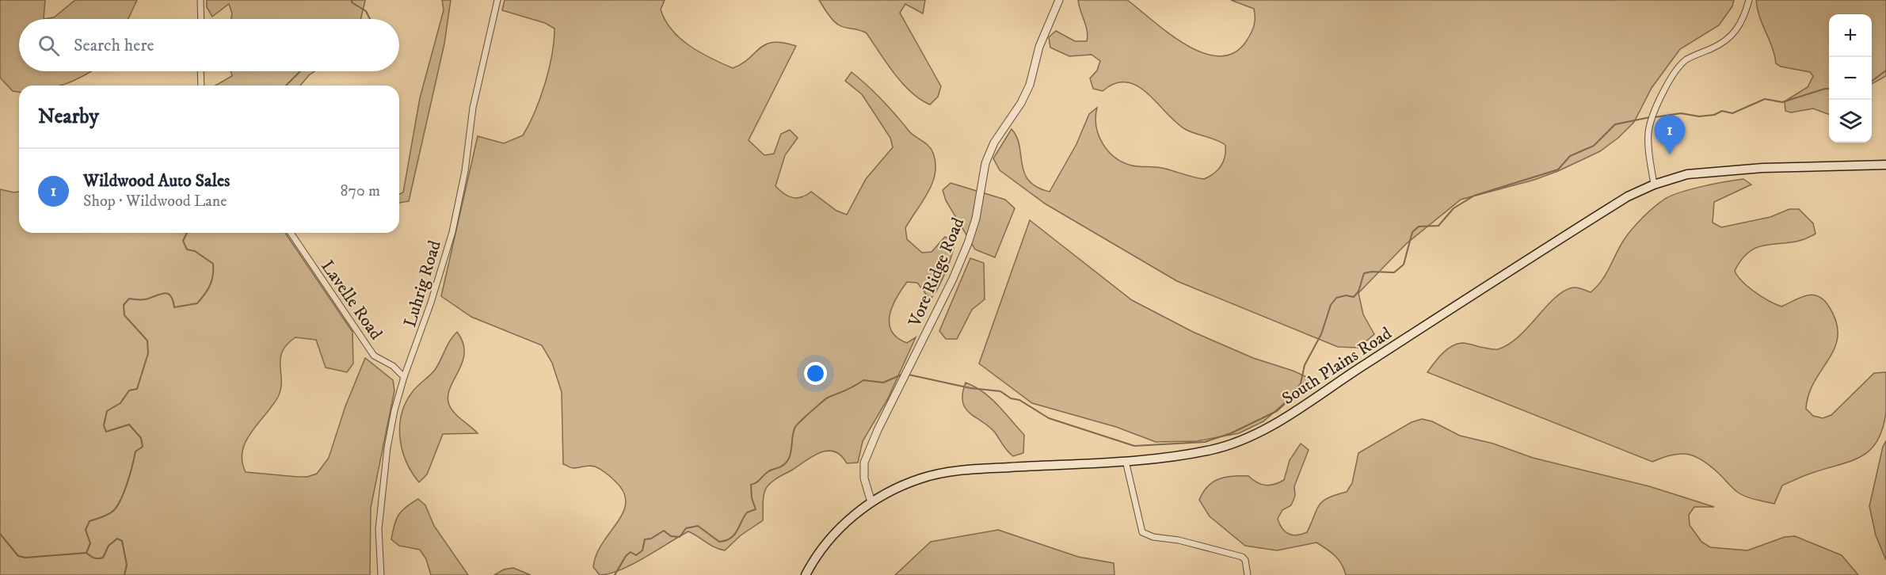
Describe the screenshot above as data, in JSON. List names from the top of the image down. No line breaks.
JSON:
{"streets":{"main road":["South Plains Road"],"street":["Vore Ridge Road","Luhrig Road","Lavelle Road"]},"crossings":[["Vore Ridge Road","South Plains Road"],["Luhrig Road","Lavelle Road"]],"page":{"map_buttons":["+","−"],"search":"Search here","heading":"Nearby","pins":"1","list":[{"mark":"1","name":"Wildwood Auto Sales","note":"Shop · Wildwood Lane","value":"870 m"}]}}
